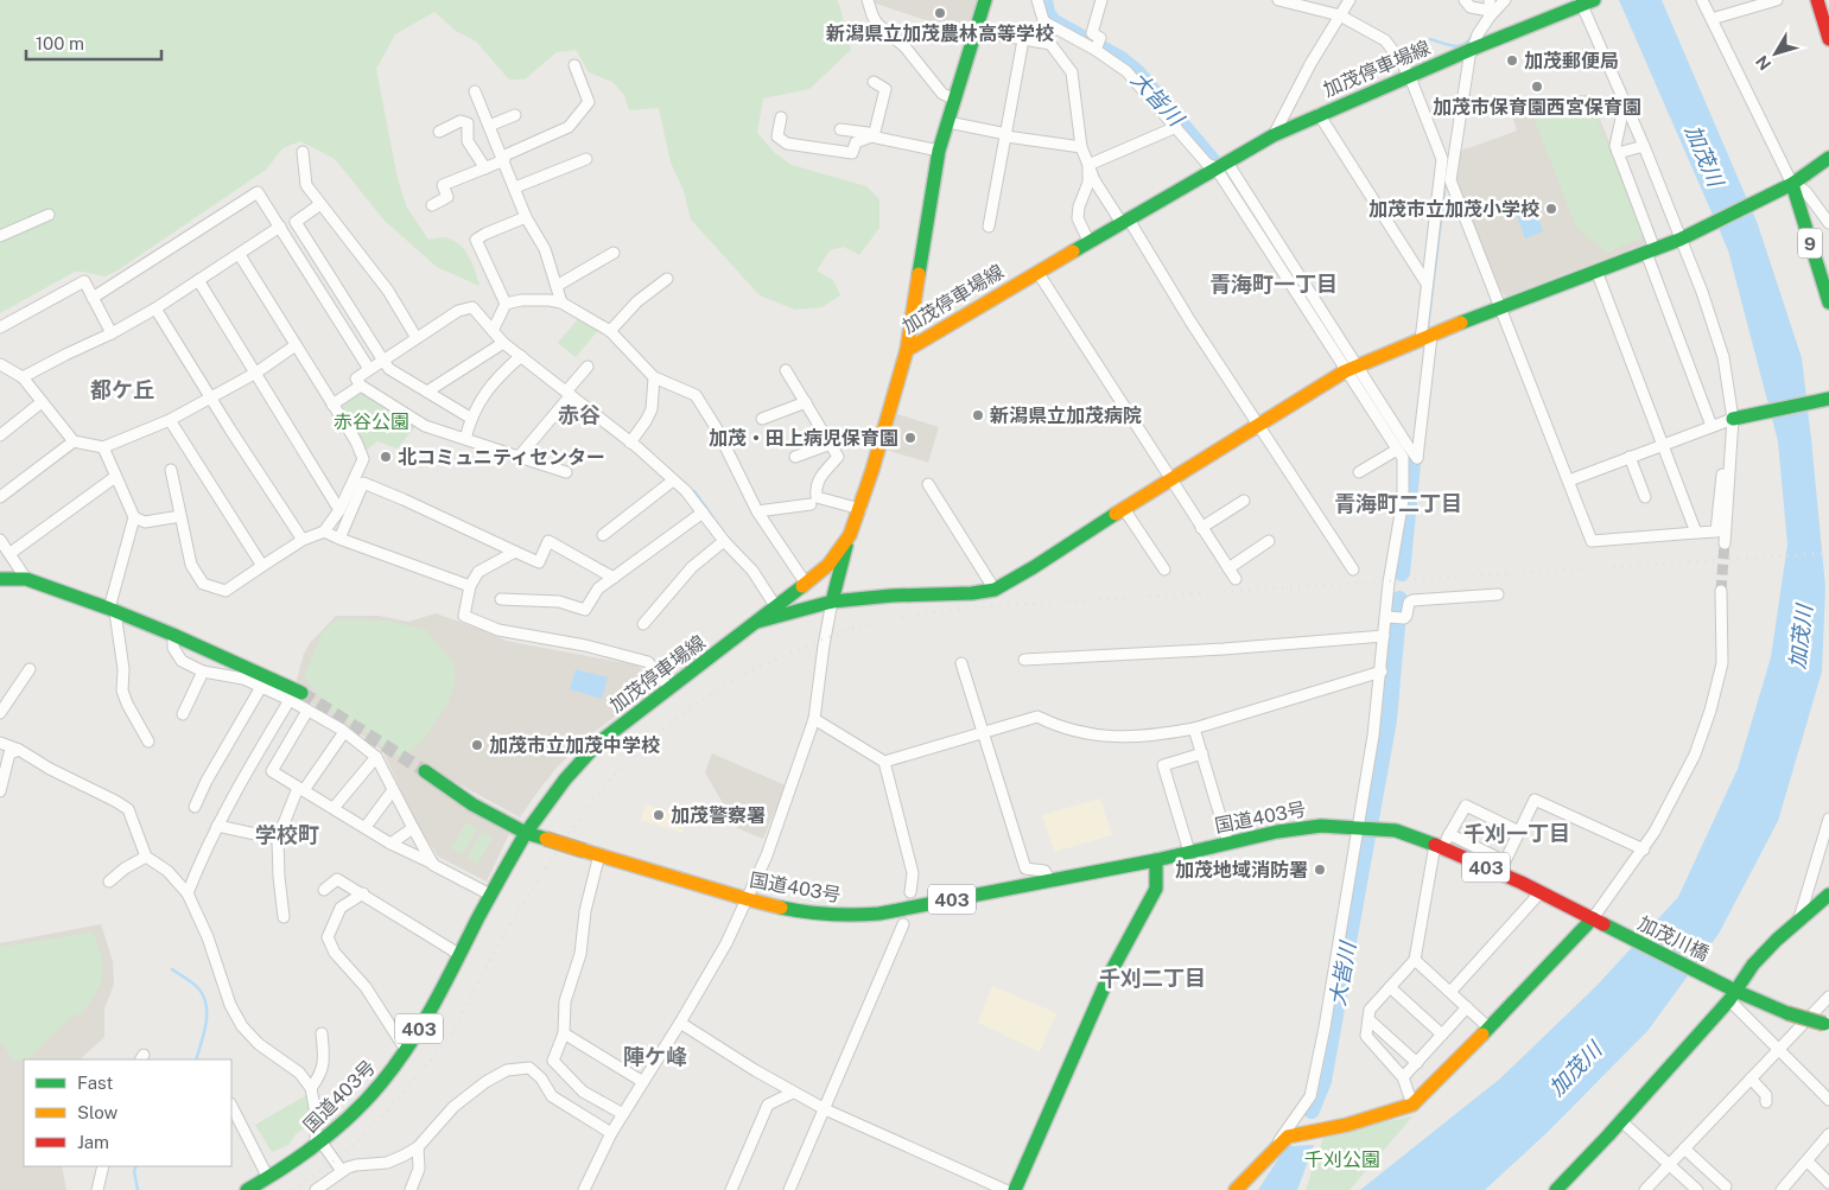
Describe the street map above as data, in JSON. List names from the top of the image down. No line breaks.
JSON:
{"streets":{"main road":["加茂停車場線","9","国道403号","403","加茂川橋"]},"crossings":[["加茂停車場線","国道403号"],["国道403号","加茂川橋"],["403","加茂川橋"]],"districts":["青海町一丁目","都ケ丘","赤谷","青海町二丁目","千刈一丁目","学校町","千刈二丁目","陣ケ峰"],"water":["大皆川","加茂川"],"parks":["赤谷公園","千刈公園"],"places":["新潟県立加茂農林高等学校","加茂郵便局","加茂市保育園西宮保育園","加茂市立加茂小学校","新潟県立加茂病院","加茂・田上病児保育園","北コミュニティセンター","加茂市立加茂中学校","加茂警察署","加茂地域消防署"],"legend":["Fast","Slow","Jam"],"scale_bar":"100 m","north":"bottom left"}
